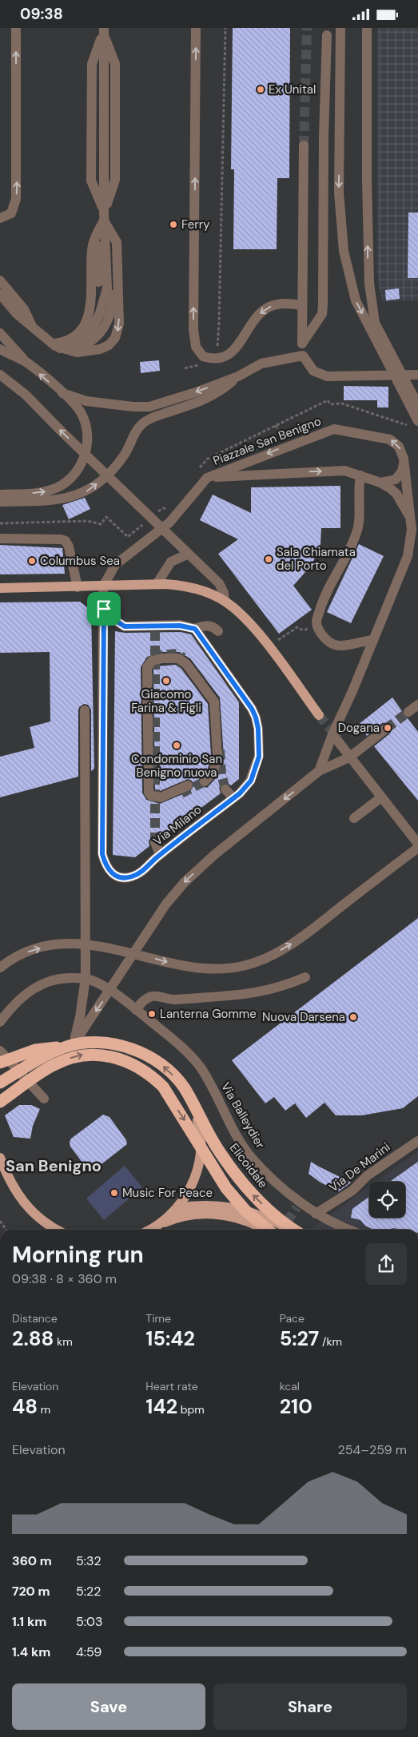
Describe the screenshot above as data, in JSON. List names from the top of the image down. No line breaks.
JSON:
{"streets":{"highway":["Elicoidale"],"street":["Piazzale San Benigno","Via Milano","Via Balleydier","Via De Marini"]},"crossings":[["Via Balleydier","Via De Marini"]],"districts":["San Benigno"],"places":["Ex Unital","Ferry","Sala Chiamata del Porto","Columbus Sea","Giacomo Farina & Figli","Dogana","Condominio San Benigno nuova","Lanterna Gomme","Nuova Darsena","Music For Peace"],"page":{"status":"09:38","heading":["Morning run","09:38 · 8 × 360 m"],"stats":[["Distance","2.88 km"],["Time","15:42"],["Pace","5:27 /km"],["Elevation","48 m"],["Heart rate","142 bpm"],["kcal","210"]],"chart":["Elevation","254–259 m"],"list":[{"name":"360 m","note":"5:32"},{"name":"720 m","note":"5:22"},{"name":"1.1 km","note":"5:03"},{"name":"1.4 km","note":"4:59"}],"buttons":["Save","Share"]}}
